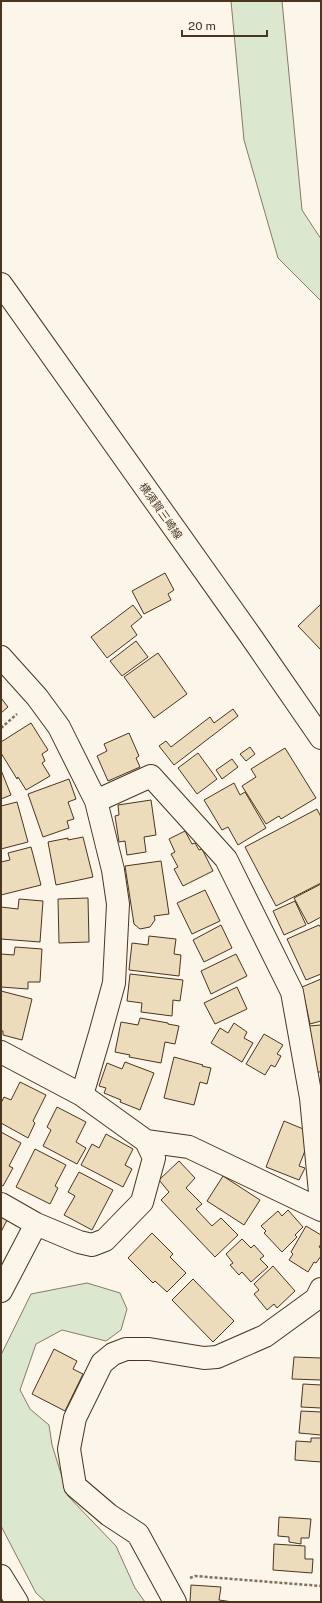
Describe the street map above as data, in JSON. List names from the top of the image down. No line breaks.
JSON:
{"streets":{"street":["横須賀三崎線"]},"scale_bar":"20 m"}
